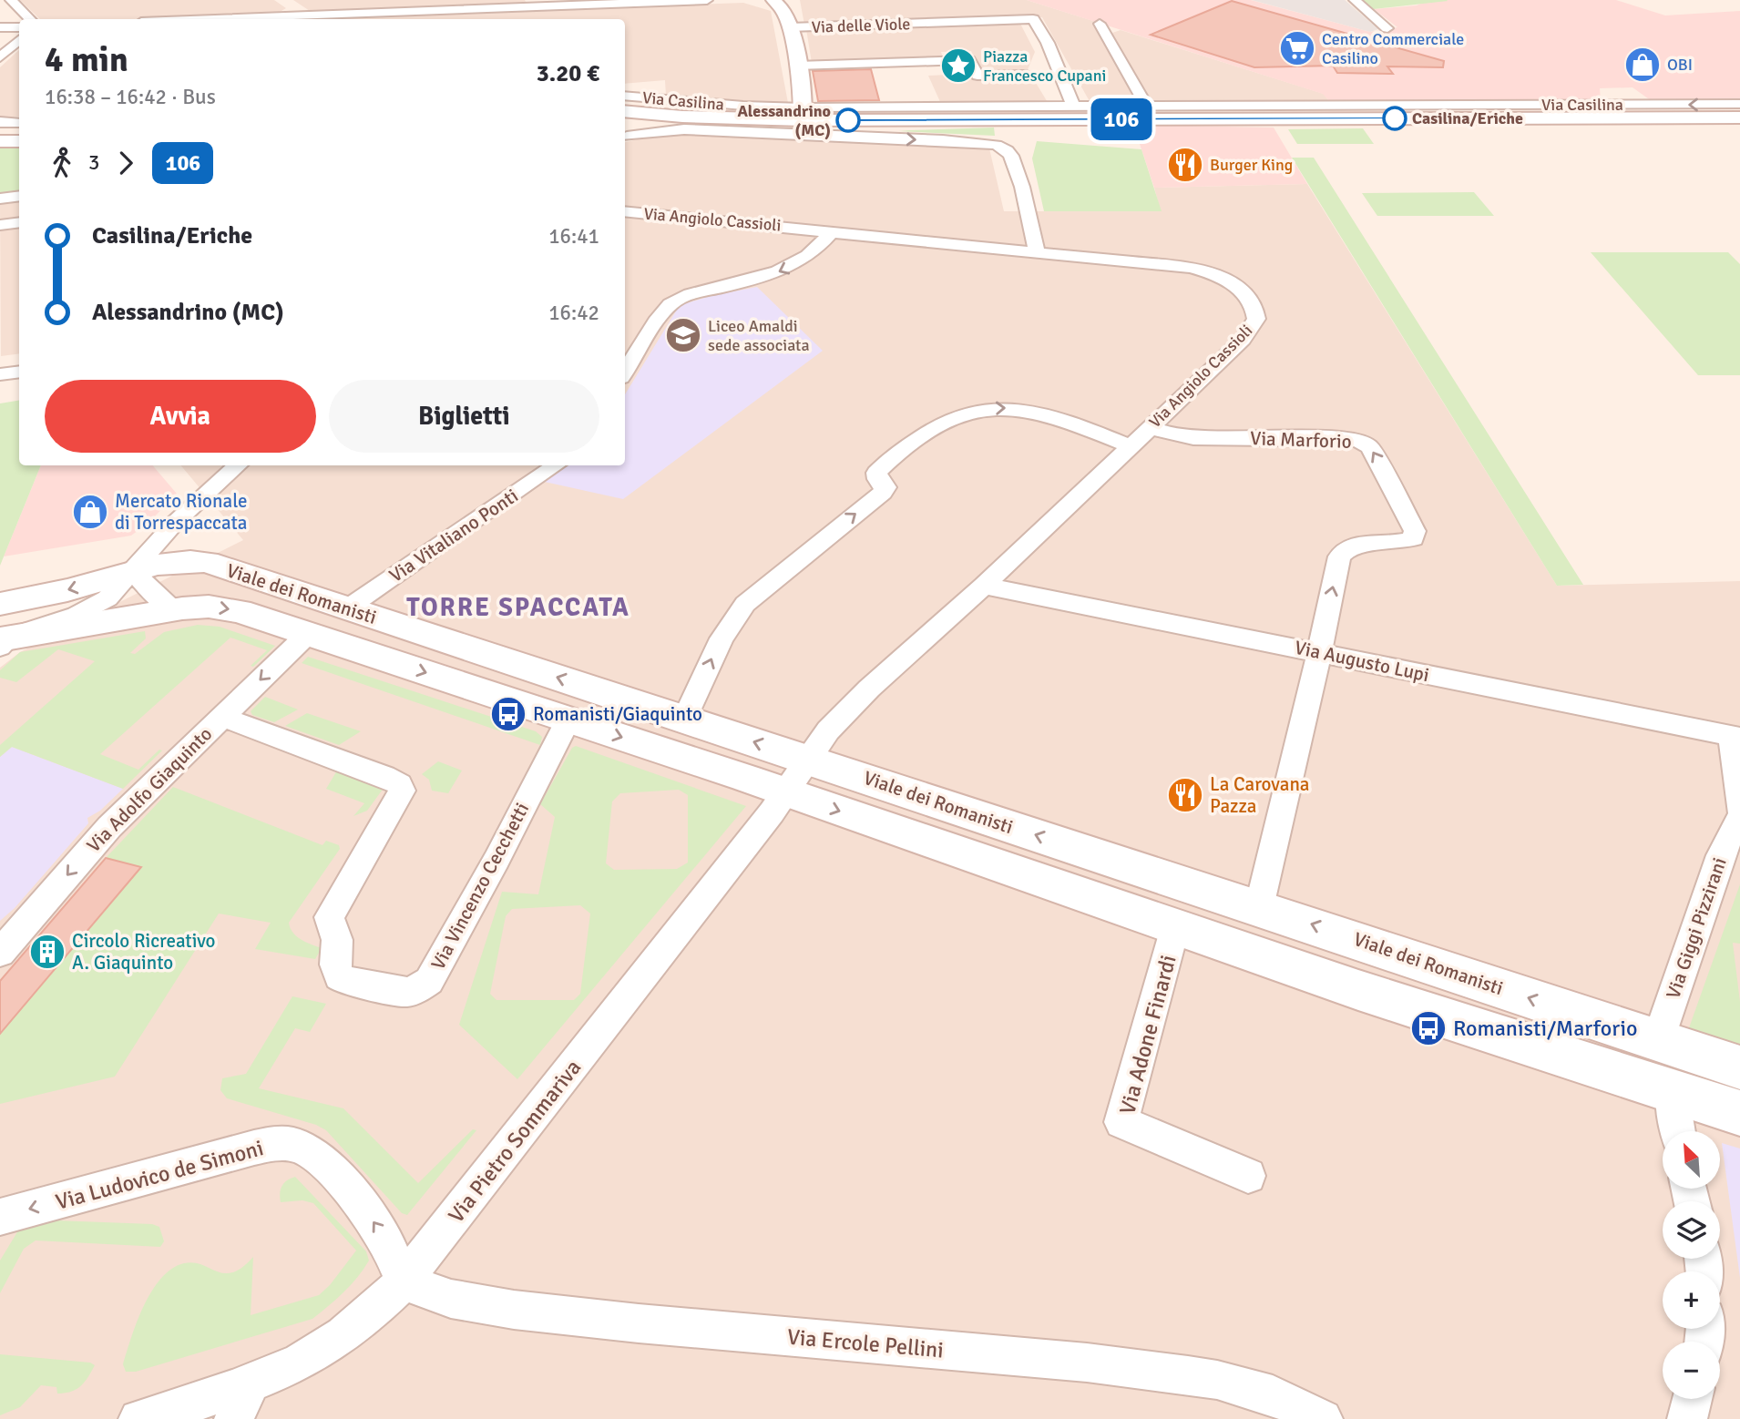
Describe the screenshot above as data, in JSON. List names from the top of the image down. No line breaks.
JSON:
{"streets":{"street":["Via delle Viole","Via Casilina","Via Angiolo Cassioli","Via Marforio","Via Vitaliano Ponti","Viale dei Romanisti","Via Augusto Lupi","Via Adolfo Giaquinto","Via Vincenzo Cecchetti","Via Giggi Pizzirani","Via Adone Finardi","Via Pietro Sommariva","Via Ludovico de Simoni","Via Ercole Pellini"]},"crossings":[["Via delle Viole","Via Casilina"],["Via Angiolo Cassioli","Via Marforio"],["Via Angiolo Cassioli","Viale dei Romanisti"],["Via Angiolo Cassioli","Via Augusto Lupi"],["Via Angiolo Cassioli","Via Pietro Sommariva"],["Via Marforio","Viale dei Romanisti"],["Via Marforio","Via Augusto Lupi"],["Via Vitaliano Ponti","Viale dei Romanisti"],["Viale dei Romanisti","Via Adolfo Giaquinto"],["Viale dei Romanisti","Via Vincenzo Cecchetti"],["Viale dei Romanisti","Via Giggi Pizzirani"],["Viale dei Romanisti","Via Adone Finardi"],["Viale dei Romanisti","Via Pietro Sommariva"],["Via Adolfo Giaquinto","Via Vincenzo Cecchetti"],["Via Pietro Sommariva","Via Ludovico de Simoni"],["Via Pietro Sommariva","Via Ercole Pellini"],["Via Ludovico de Simoni","Via Ercole Pellini"]],"one_way":["Via Adolfo Giaquinto","Via Ludovico de Simoni"],"districts":["TORRE SPACCATA"],"places":{"supermarket":["Centro Commerciale Casilino"],"shop":["OBI","Mercato Rionale di Torrespaccata"],"place":["Piazza Francesco Cupani"],"other":["Casilina/Eriche","Alessandrino (MC)"],"restaurant":["Burger King","La Carovana Pazza"],"school or university":["Liceo Amaldi sede associata"],"bus stop":["Romanisti/Giaquinto","Romanisti/Marforio"],"building":["Circolo Ricreativo A. Giaquinto"]},"lines":["bus line 106"],"north":"top left","page":{"on_map":"106","heading":["4 min","16:38 – 16:42 · Bus","3.20 €"],"legs":["3","106"],"list":[{"name":"Casilina/Eriche","value":"16:41"},{"name":"Alessandrino (MC)","value":"16:42"}],"buttons":["Avvia","Biglietti"],"map_buttons":["+","−"]}}
